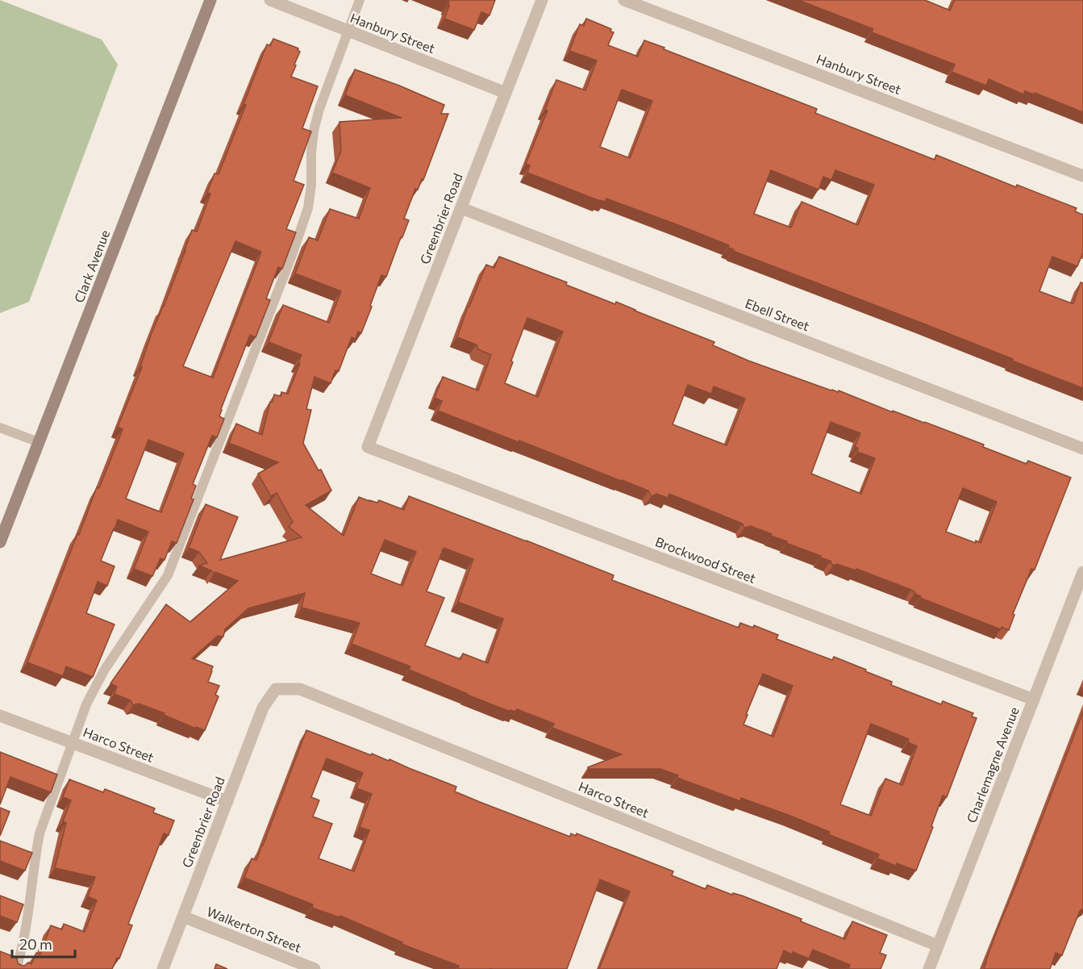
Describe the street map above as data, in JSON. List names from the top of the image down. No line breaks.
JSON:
{"streets":{"main road":["Clark Avenue"],"street":["Hanbury Street","Greenbrier Road","Ebell Street","Brockwood Street","Harco Street","Charlemagne Avenue","Walkerton Street"]},"crossings":[["Hanbury Street","Greenbrier Road"],["Greenbrier Road","Ebell Street"],["Greenbrier Road","Brockwood Street"],["Greenbrier Road","Harco Street"],["Greenbrier Road","Walkerton Street"],["Brockwood Street","Charlemagne Avenue"],["Harco Street","Charlemagne Avenue"]],"scale_bar":"20 m"}
